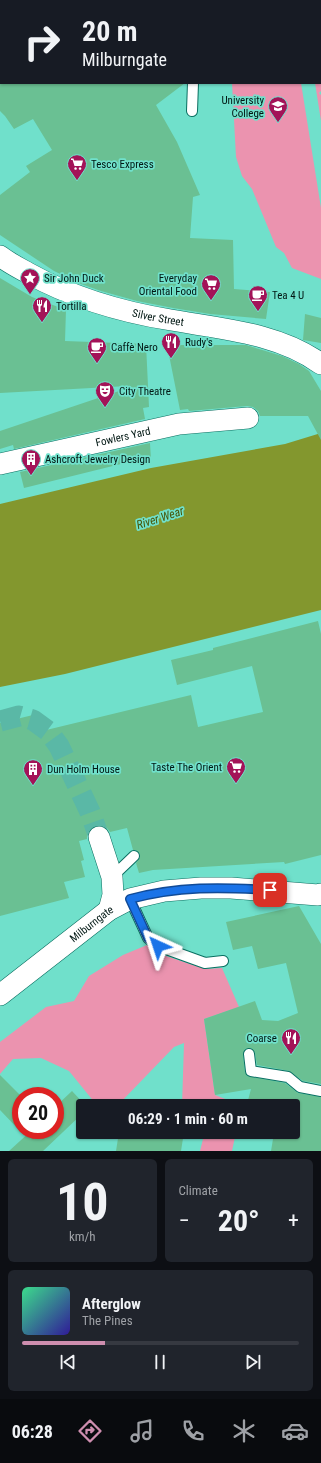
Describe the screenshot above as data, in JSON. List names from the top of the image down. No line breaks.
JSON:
{"streets":{"street":["Silver Street","Fowlers Yard","Milburngate"]},"water":["River Wear"],"places":{"school or university":["University College"],"supermarket":["Tesco Express","Everyday Oriental Food","Taste The Orient"],"place":["Sir John Duck"],"cafe":["Tea 4 U","Caffè Nero"],"restaurant":["Tortilla","Rudy's","Coarse"],"theatre":["City Theatre"],"building":["Ashcroft Jewelry Design","Dun Holm House"]},"page":{"turn":["20 m","Milburngate"],"limit":"20","trip":"06:29 · 1 min · 60 m","tile":[["10","km/h"],"Climate"],"heat":["−","20°","+"],"song":["Afterglow","The Pines"],"tabs":"06:28"}}
